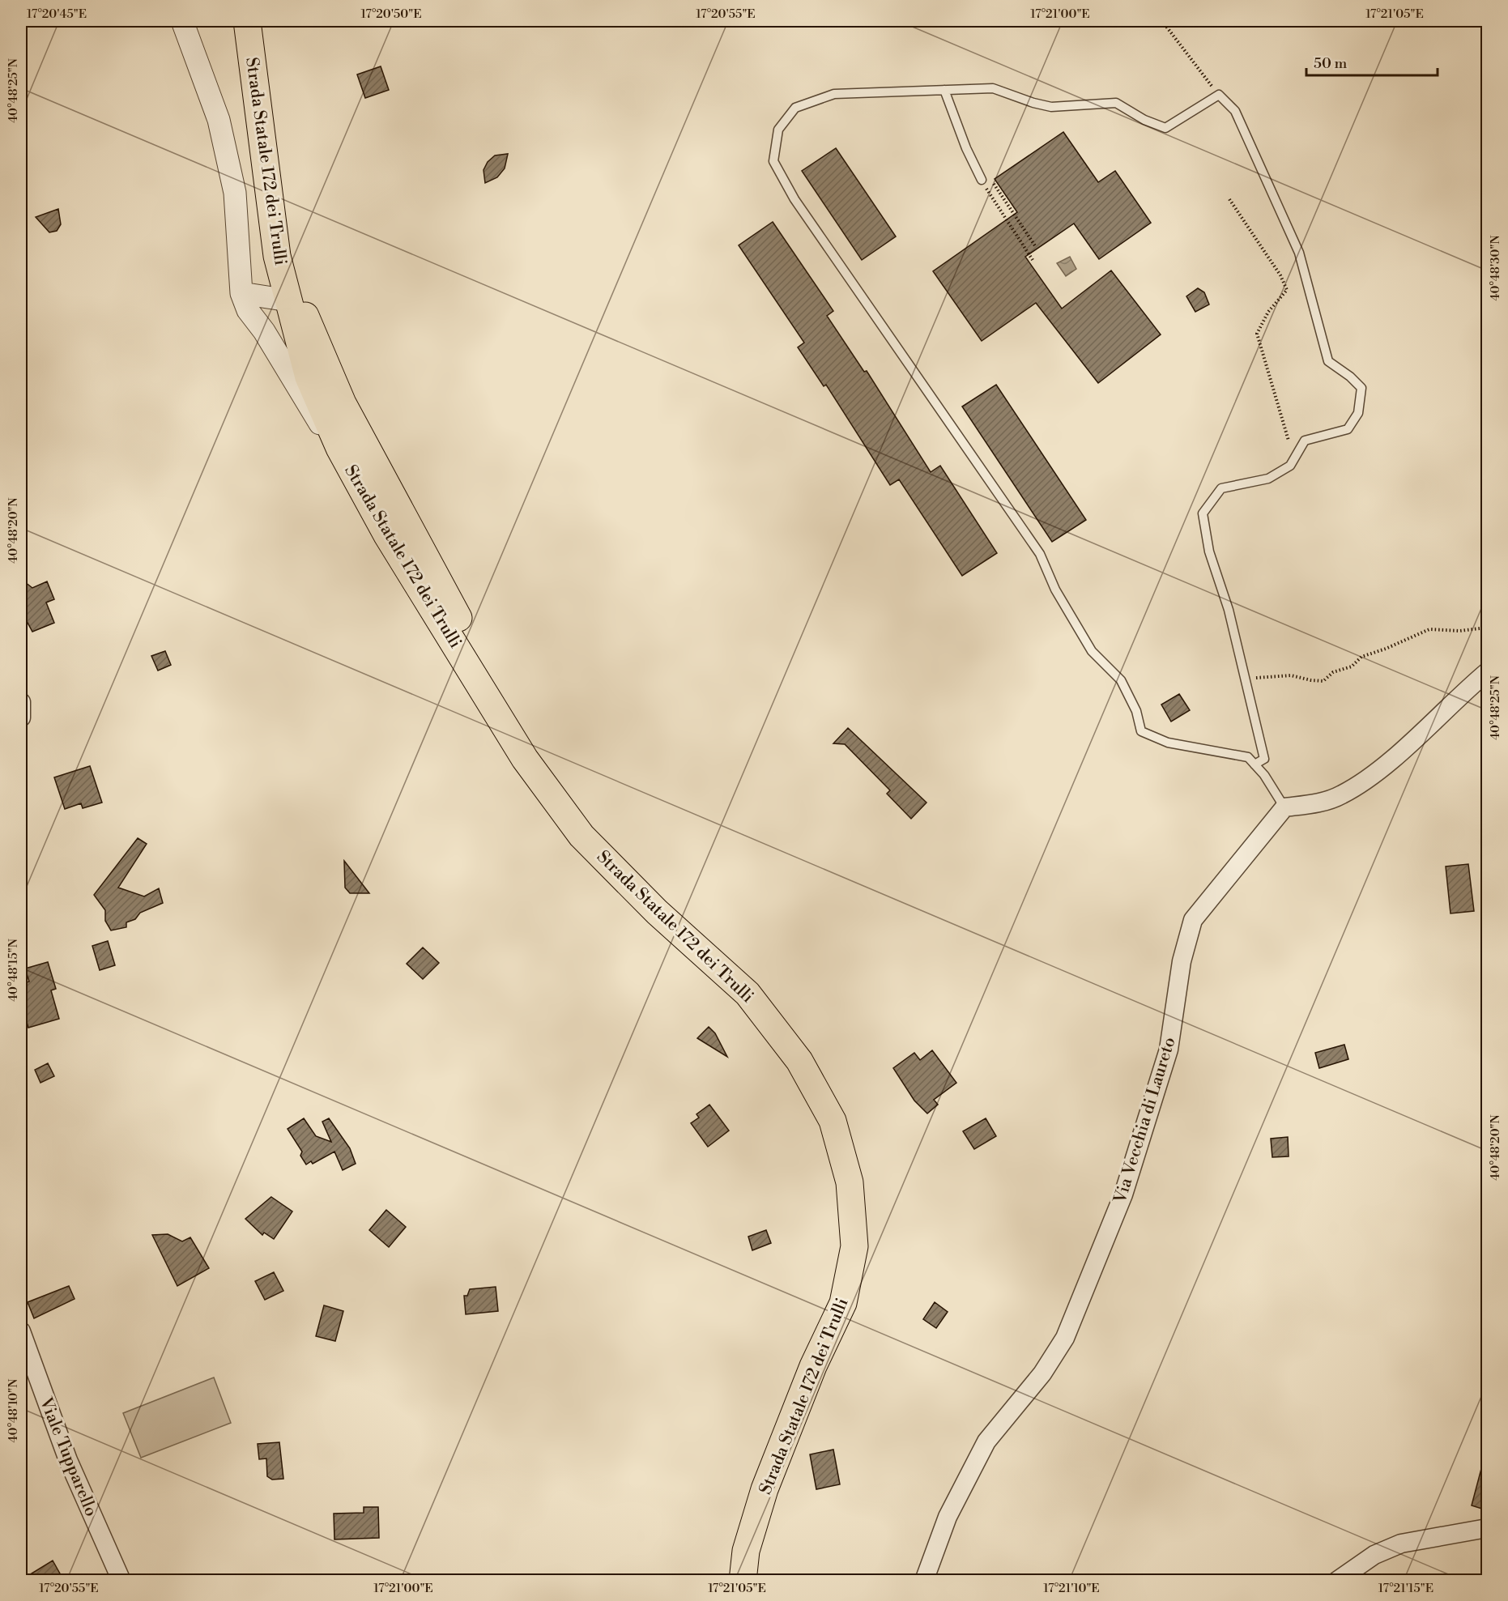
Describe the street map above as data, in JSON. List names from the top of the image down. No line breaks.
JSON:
{"streets":{"main road":["Strada Statale 172 dei Trulli"],"street":["Via Vecchia di Laureto","Viale Tupparello"]},"scale_bar":"50 m","coordinates":["17°20'45\"E","17°20'50\"E","17°20'55\"E","17°21'00\"E","17°21'05\"E","40°48'25\"N","40°48'30\"N","40°48'20\"N","40°48'15\"N","40°48'10\"N","17°21'10\"E","17°21'15\"E"]}
